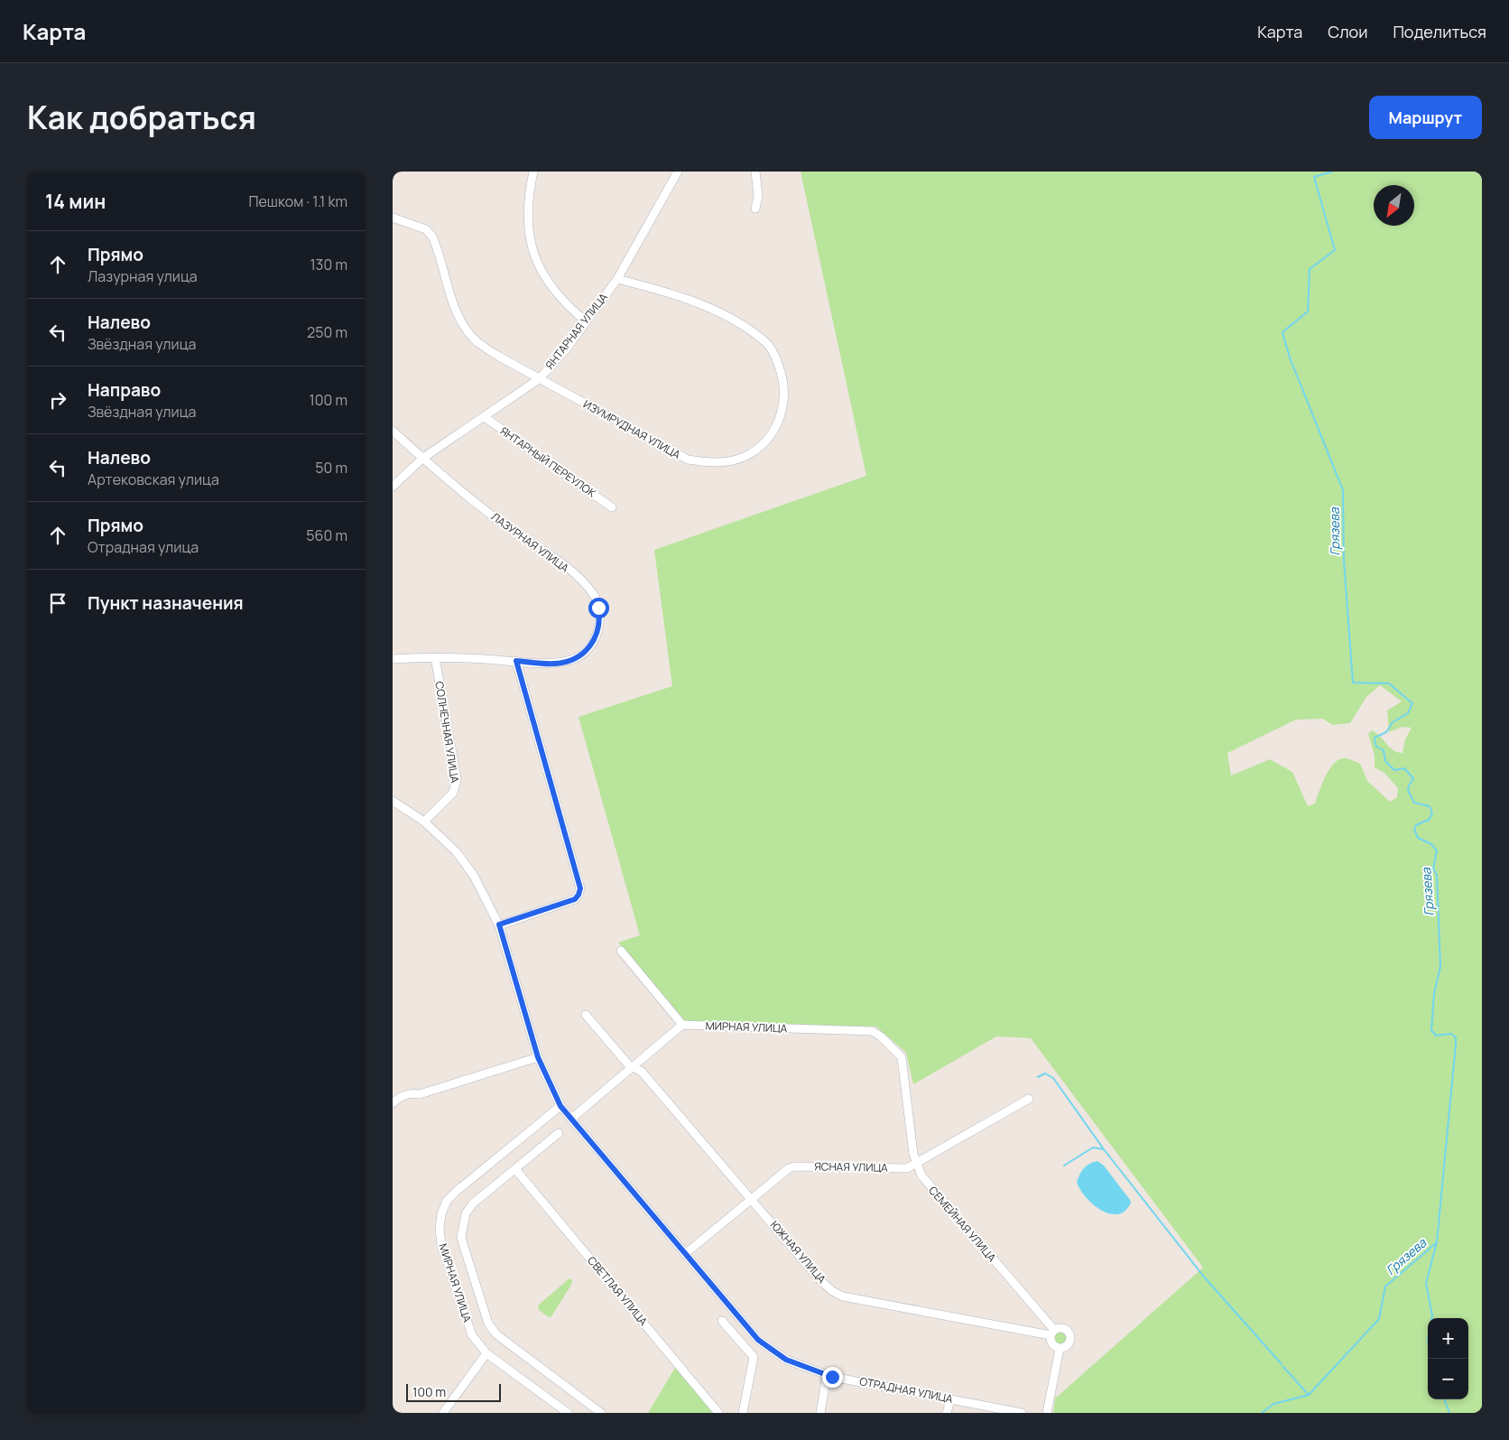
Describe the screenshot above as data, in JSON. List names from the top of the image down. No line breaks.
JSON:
{"streets":{"street":["ЯНТАРНАЯ УЛИЦА","ИЗУМРУДНАЯ УЛИЦА","ЯНТАРНЫЙ ПЕРЕУЛОК","ЛАЗУРНАЯ УЛИЦА","СОЛНЕЧНАЯ УЛИЦА","МИРНАЯ УЛИЦА","ЯСНАЯ УЛИЦА","СЕМЕЙНАЯ УЛИЦА","ЮЖНАЯ УЛИЦА","СВЕТЛАЯ УЛИЦА","ОТРАДНАЯ УЛИЦА"]},"crossings":[["ЯНТАРНАЯ УЛИЦА","ИЗУМРУДНАЯ УЛИЦА"],["ЯНТАРНАЯ УЛИЦА","ЯНТАРНЫЙ ПЕРЕУЛОК"],["ЯНТАРНАЯ УЛИЦА","ЛАЗУРНАЯ УЛИЦА"],["ЛАЗУРНАЯ УЛИЦА","СОЛНЕЧНАЯ УЛИЦА"],["СОЛНЕЧНАЯ УЛИЦА","ОТРАДНАЯ УЛИЦА"],["МИРНАЯ УЛИЦА","СЕМЕЙНАЯ УЛИЦА"],["МИРНАЯ УЛИЦА","СВЕТЛАЯ УЛИЦА"],["МИРНАЯ УЛИЦА","ОТРАДНАЯ УЛИЦА"],["ЯСНАЯ УЛИЦА","СЕМЕЙНАЯ УЛИЦА"],["ЯСНАЯ УЛИЦА","ЮЖНАЯ УЛИЦА"],["ЯСНАЯ УЛИЦА","ОТРАДНАЯ УЛИЦА"],["СЕМЕЙНАЯ УЛИЦА","ЮЖНАЯ УЛИЦА"]],"water":["Грязева"],"scale_bar":"100 m","north":"bottom left","page":{"header":"Карта","nav":["Карта","Слои","Поделиться"],"title":"Как добраться","buttons":"Маршрут","heading":["14 мин","Пешком · 1.1 km"],"list":[["Прямо","Лазурная улица","130 m"],["Налево","Звёздная улица","250 m"],["Направо","Звёздная улица","100 m"],["Налево","Артековская улица","50 m"],["Прямо","Отрадная улица","560 m"],"Пункт назначения"],"map_buttons":["+","−"],"scale":"100 m"}}
